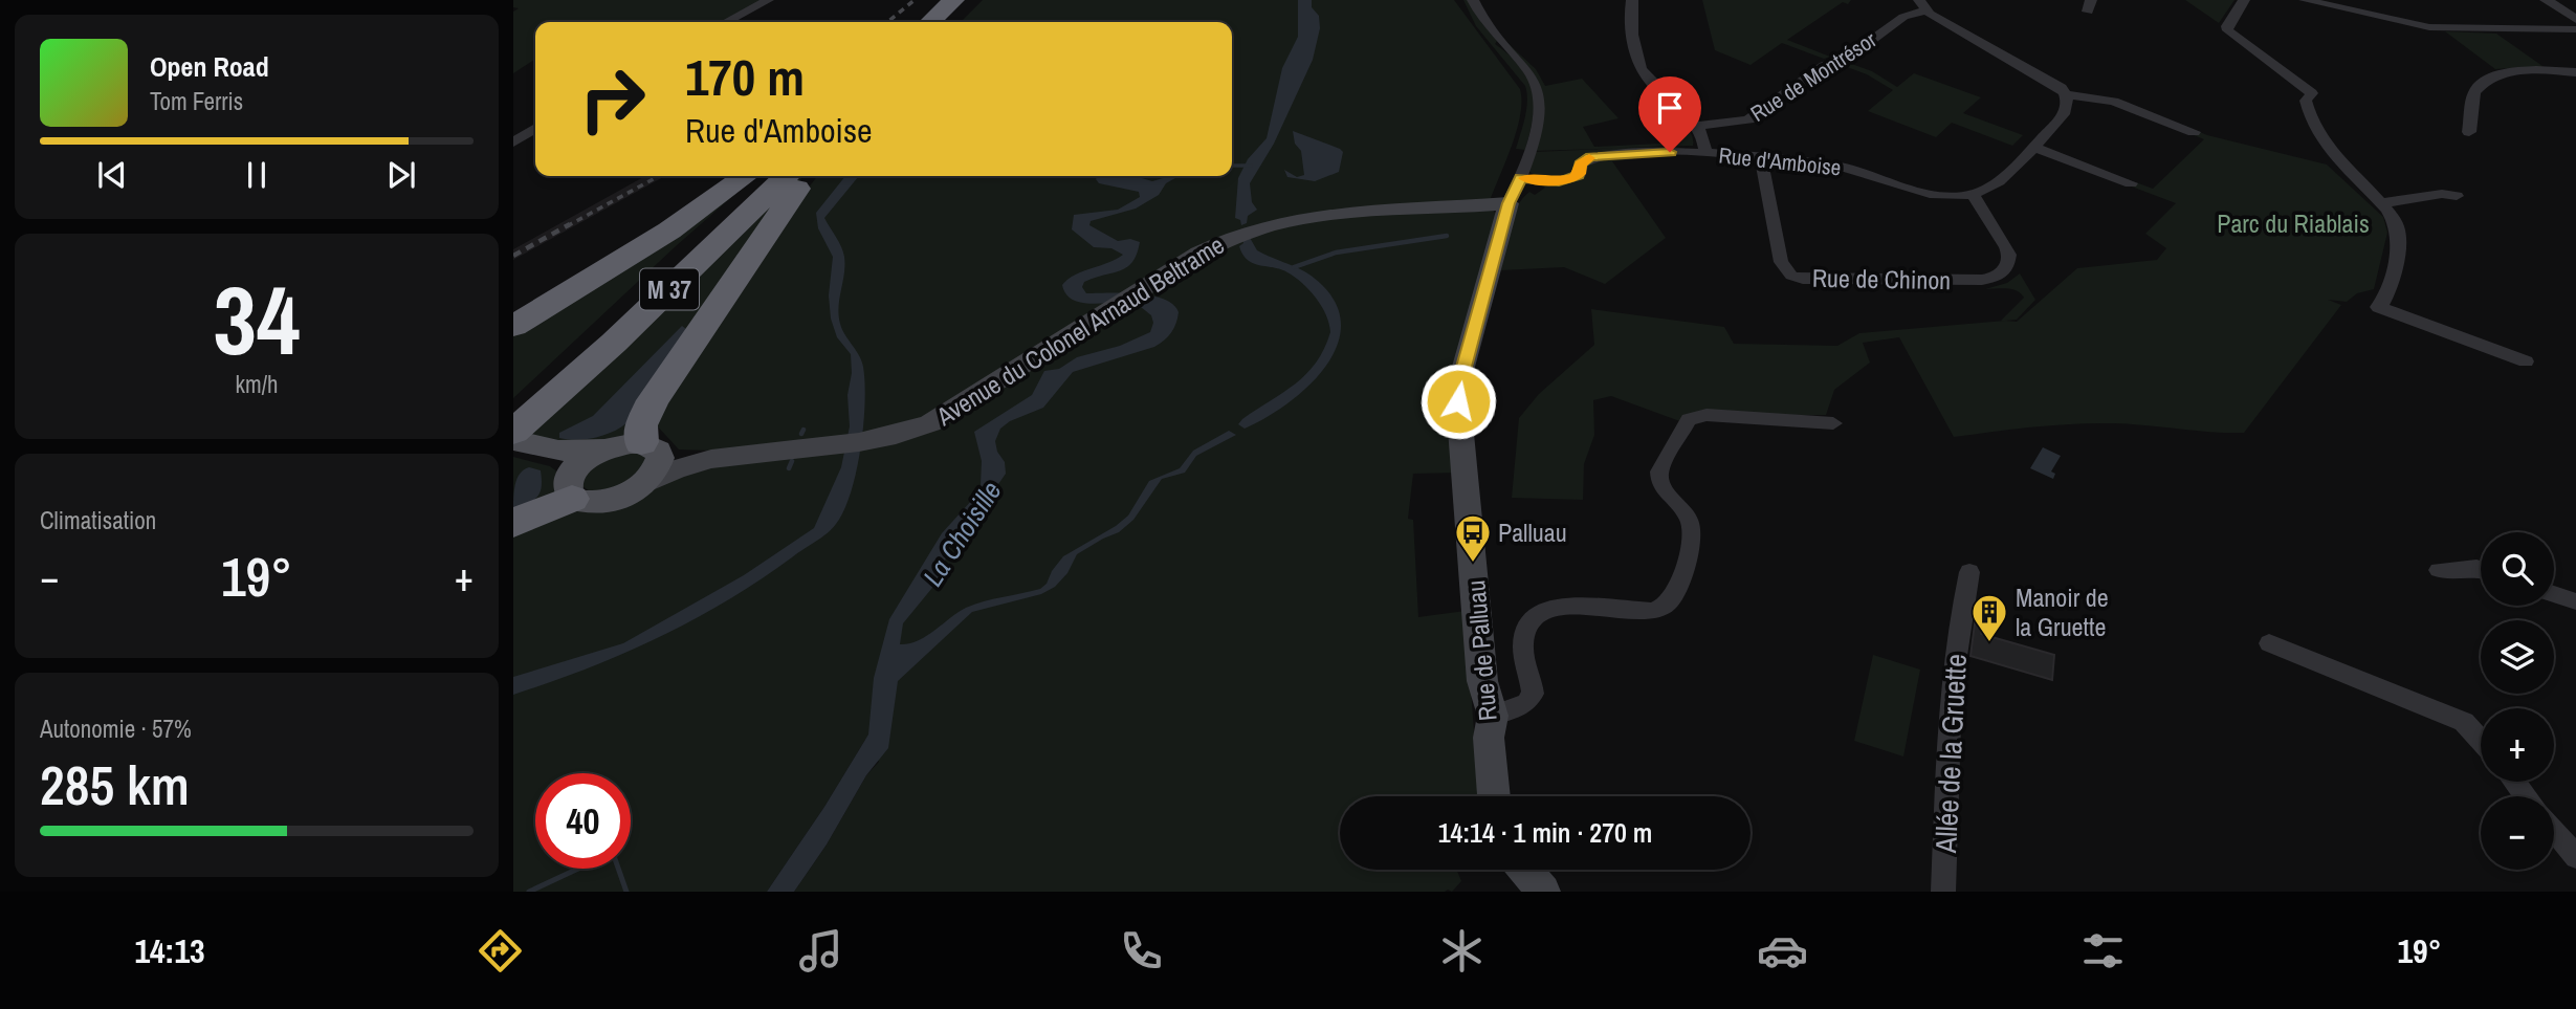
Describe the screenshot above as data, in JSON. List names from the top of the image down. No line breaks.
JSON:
{"streets":{"highway":["M 37"],"street":["Rue de Montrésor","Rue d'Amboise","Rue de Chinon","Avenue du Colonel Arnaud Beltrame","Rue de Palluau","Allée de la Gruette"]},"crossings":[["Rue d'Amboise","Rue de Chinon"],["Rue d'Amboise","Rue de Palluau"],["Avenue du Colonel Arnaud Beltrame","Rue de Palluau"]],"water":["La Choisille"],"parks":["Parc du Riablais"],"places":{"bus stop":["Palluau"],"building":["Manoir de la Gruette"]},"page":{"turn":["170 m","Rue d'Amboise"],"song":["Open Road","Tom Ferris"],"tile":[["34","km/h"],"Climatisation",["Autonomie · 57%","285 km"]],"map_buttons":["+","−"],"heat":["−","19°","+"],"limit":"40","trip":"14:14 · 1 min · 270 m","tabs":["14:13","19°"]}}
